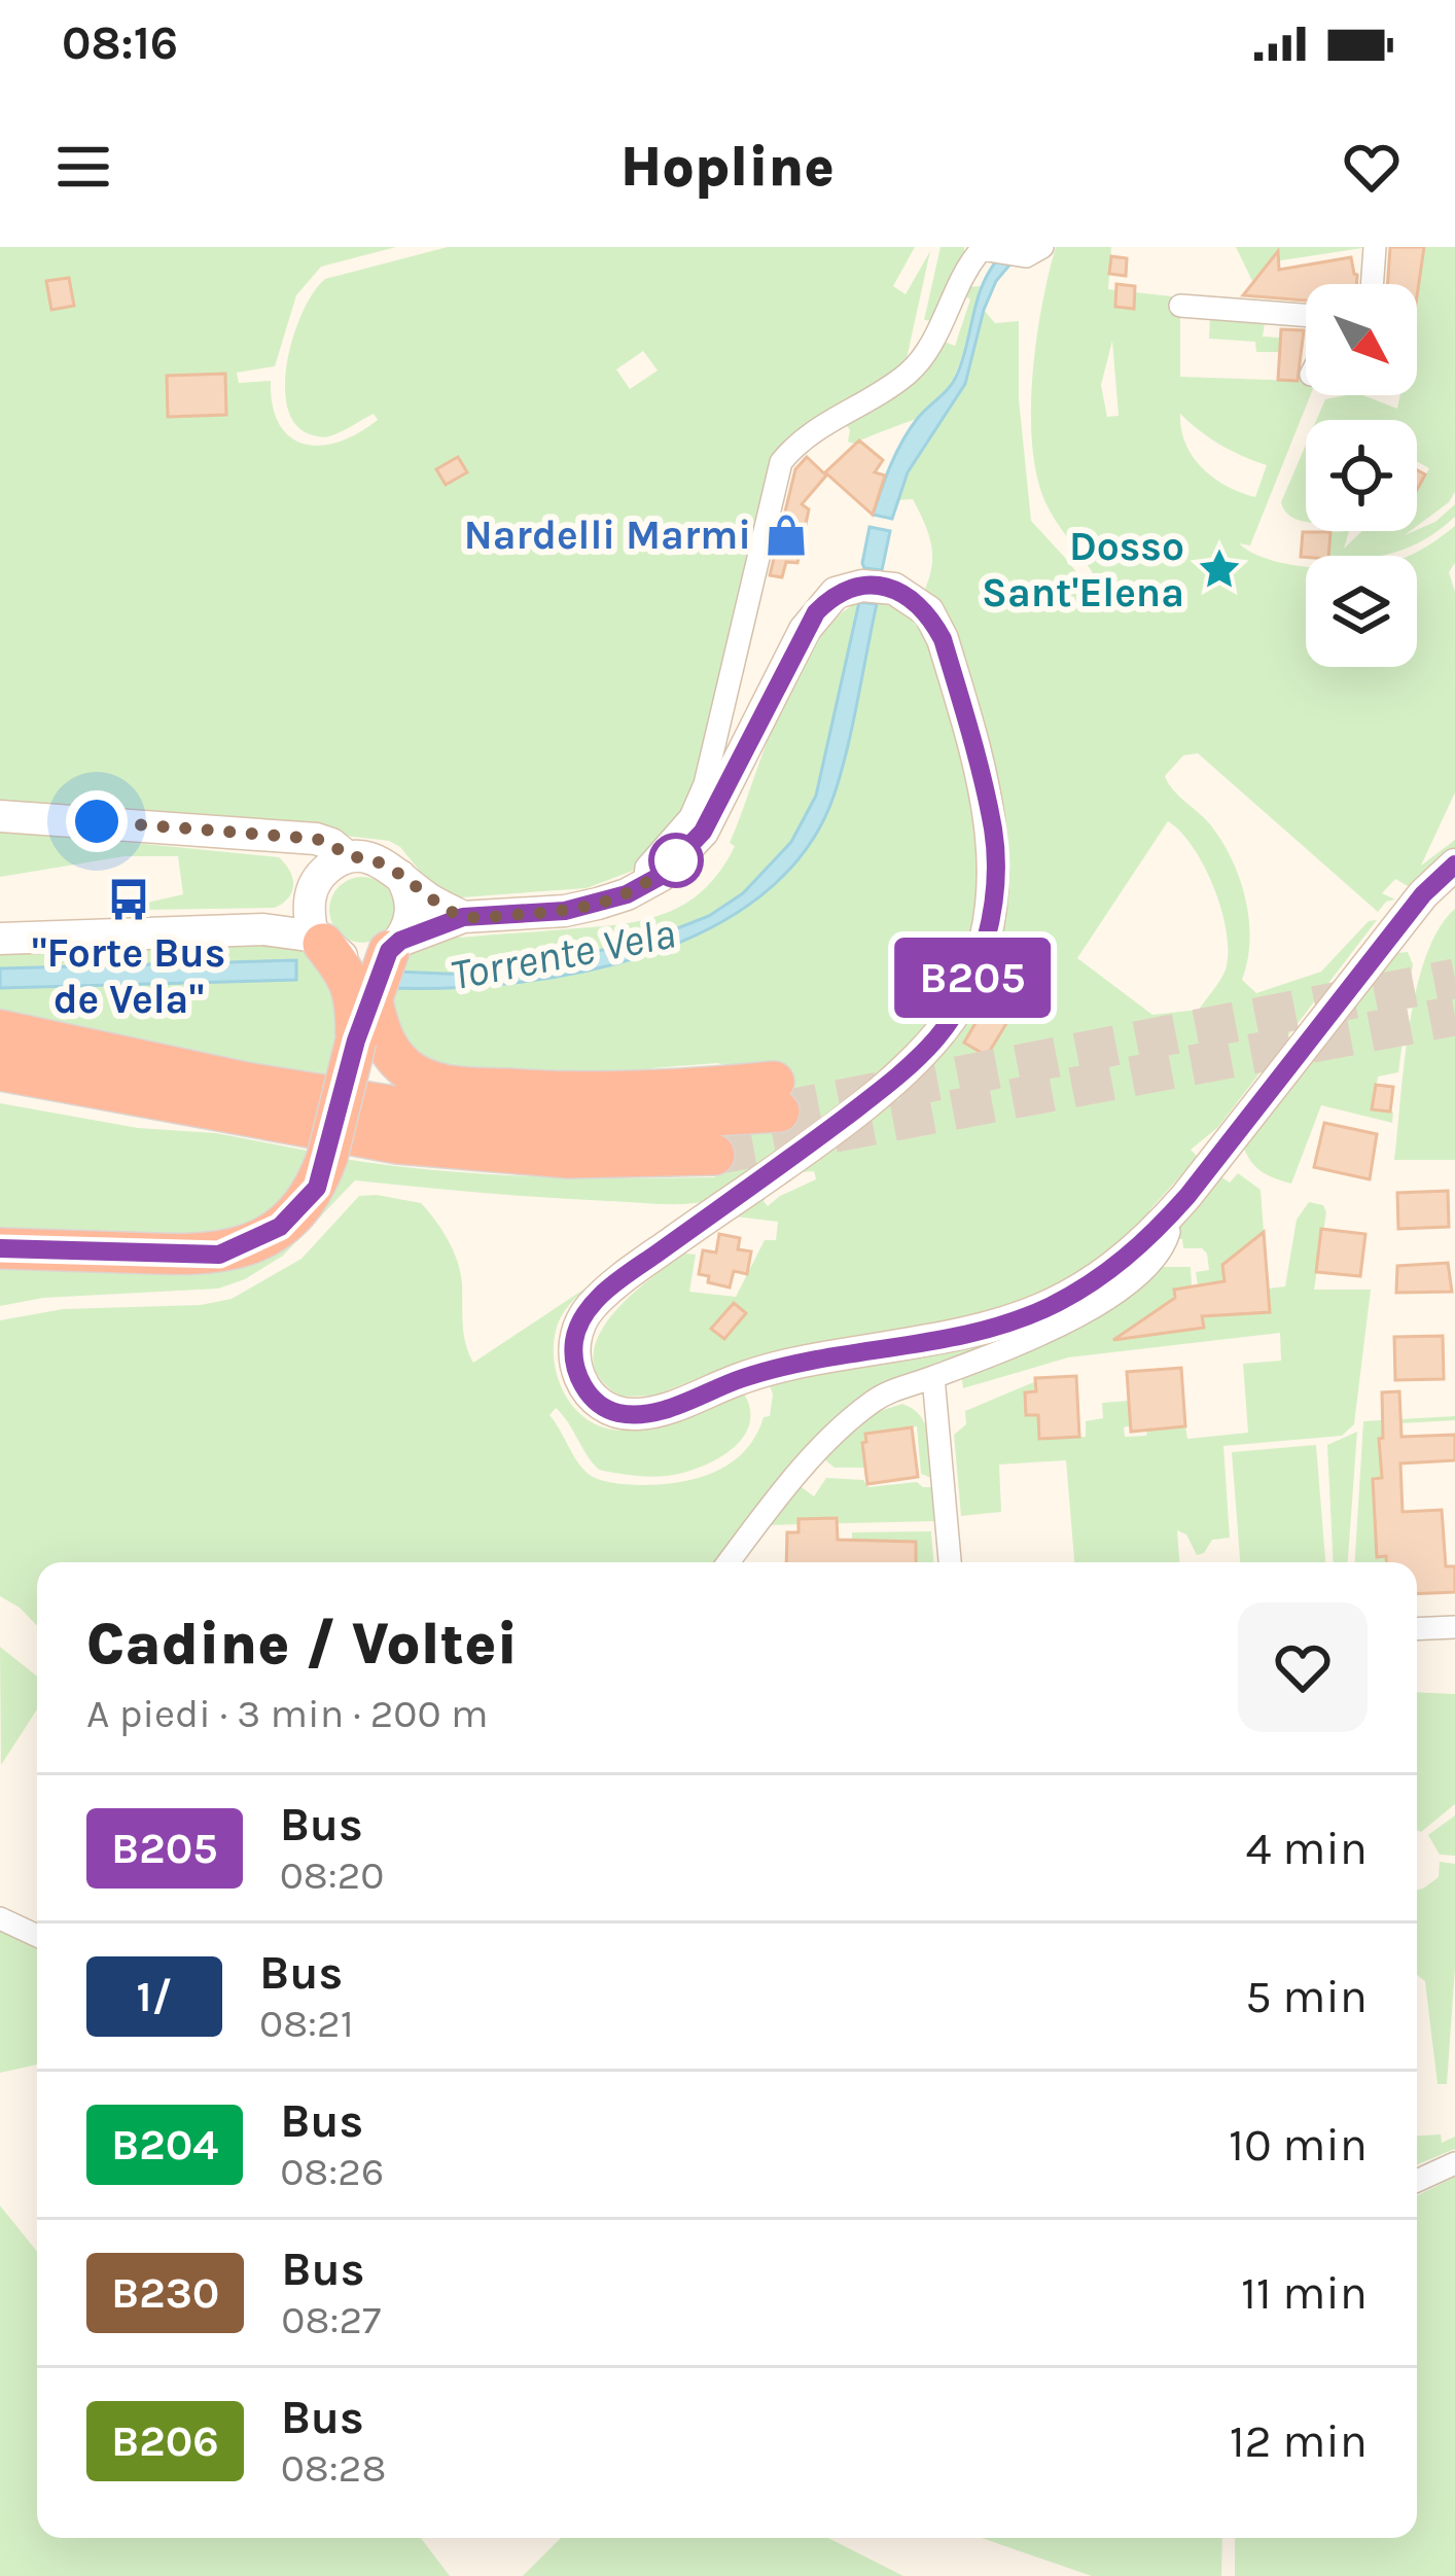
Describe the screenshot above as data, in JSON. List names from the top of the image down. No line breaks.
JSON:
{"water":["Torrente Vela"],"places":{"shop":["Nardelli Marmi"],"place":["Dosso Sant'Elena"],"bus stop":["\"Forte Bus de Vela\""]},"lines":["bus line B205"],"north":"bottom right","page":{"status":"08:16","header":"Hopline","on_map":"B205","heading":["Cadine / Voltei","A piedi · 3 min · 200 m"],"list":[{"mark":"B205","name":"Bus","note":"08:20","value":"4 min"},{"mark":"1/","name":"Bus","note":"08:21","value":"5 min"},{"mark":"B204","name":"Bus","note":"08:26","value":"10 min"},{"mark":"B230","name":"Bus","note":"08:27","value":"11 min"},{"mark":"B206","name":"Bus","note":"08:28","value":"12 min"}]}}
